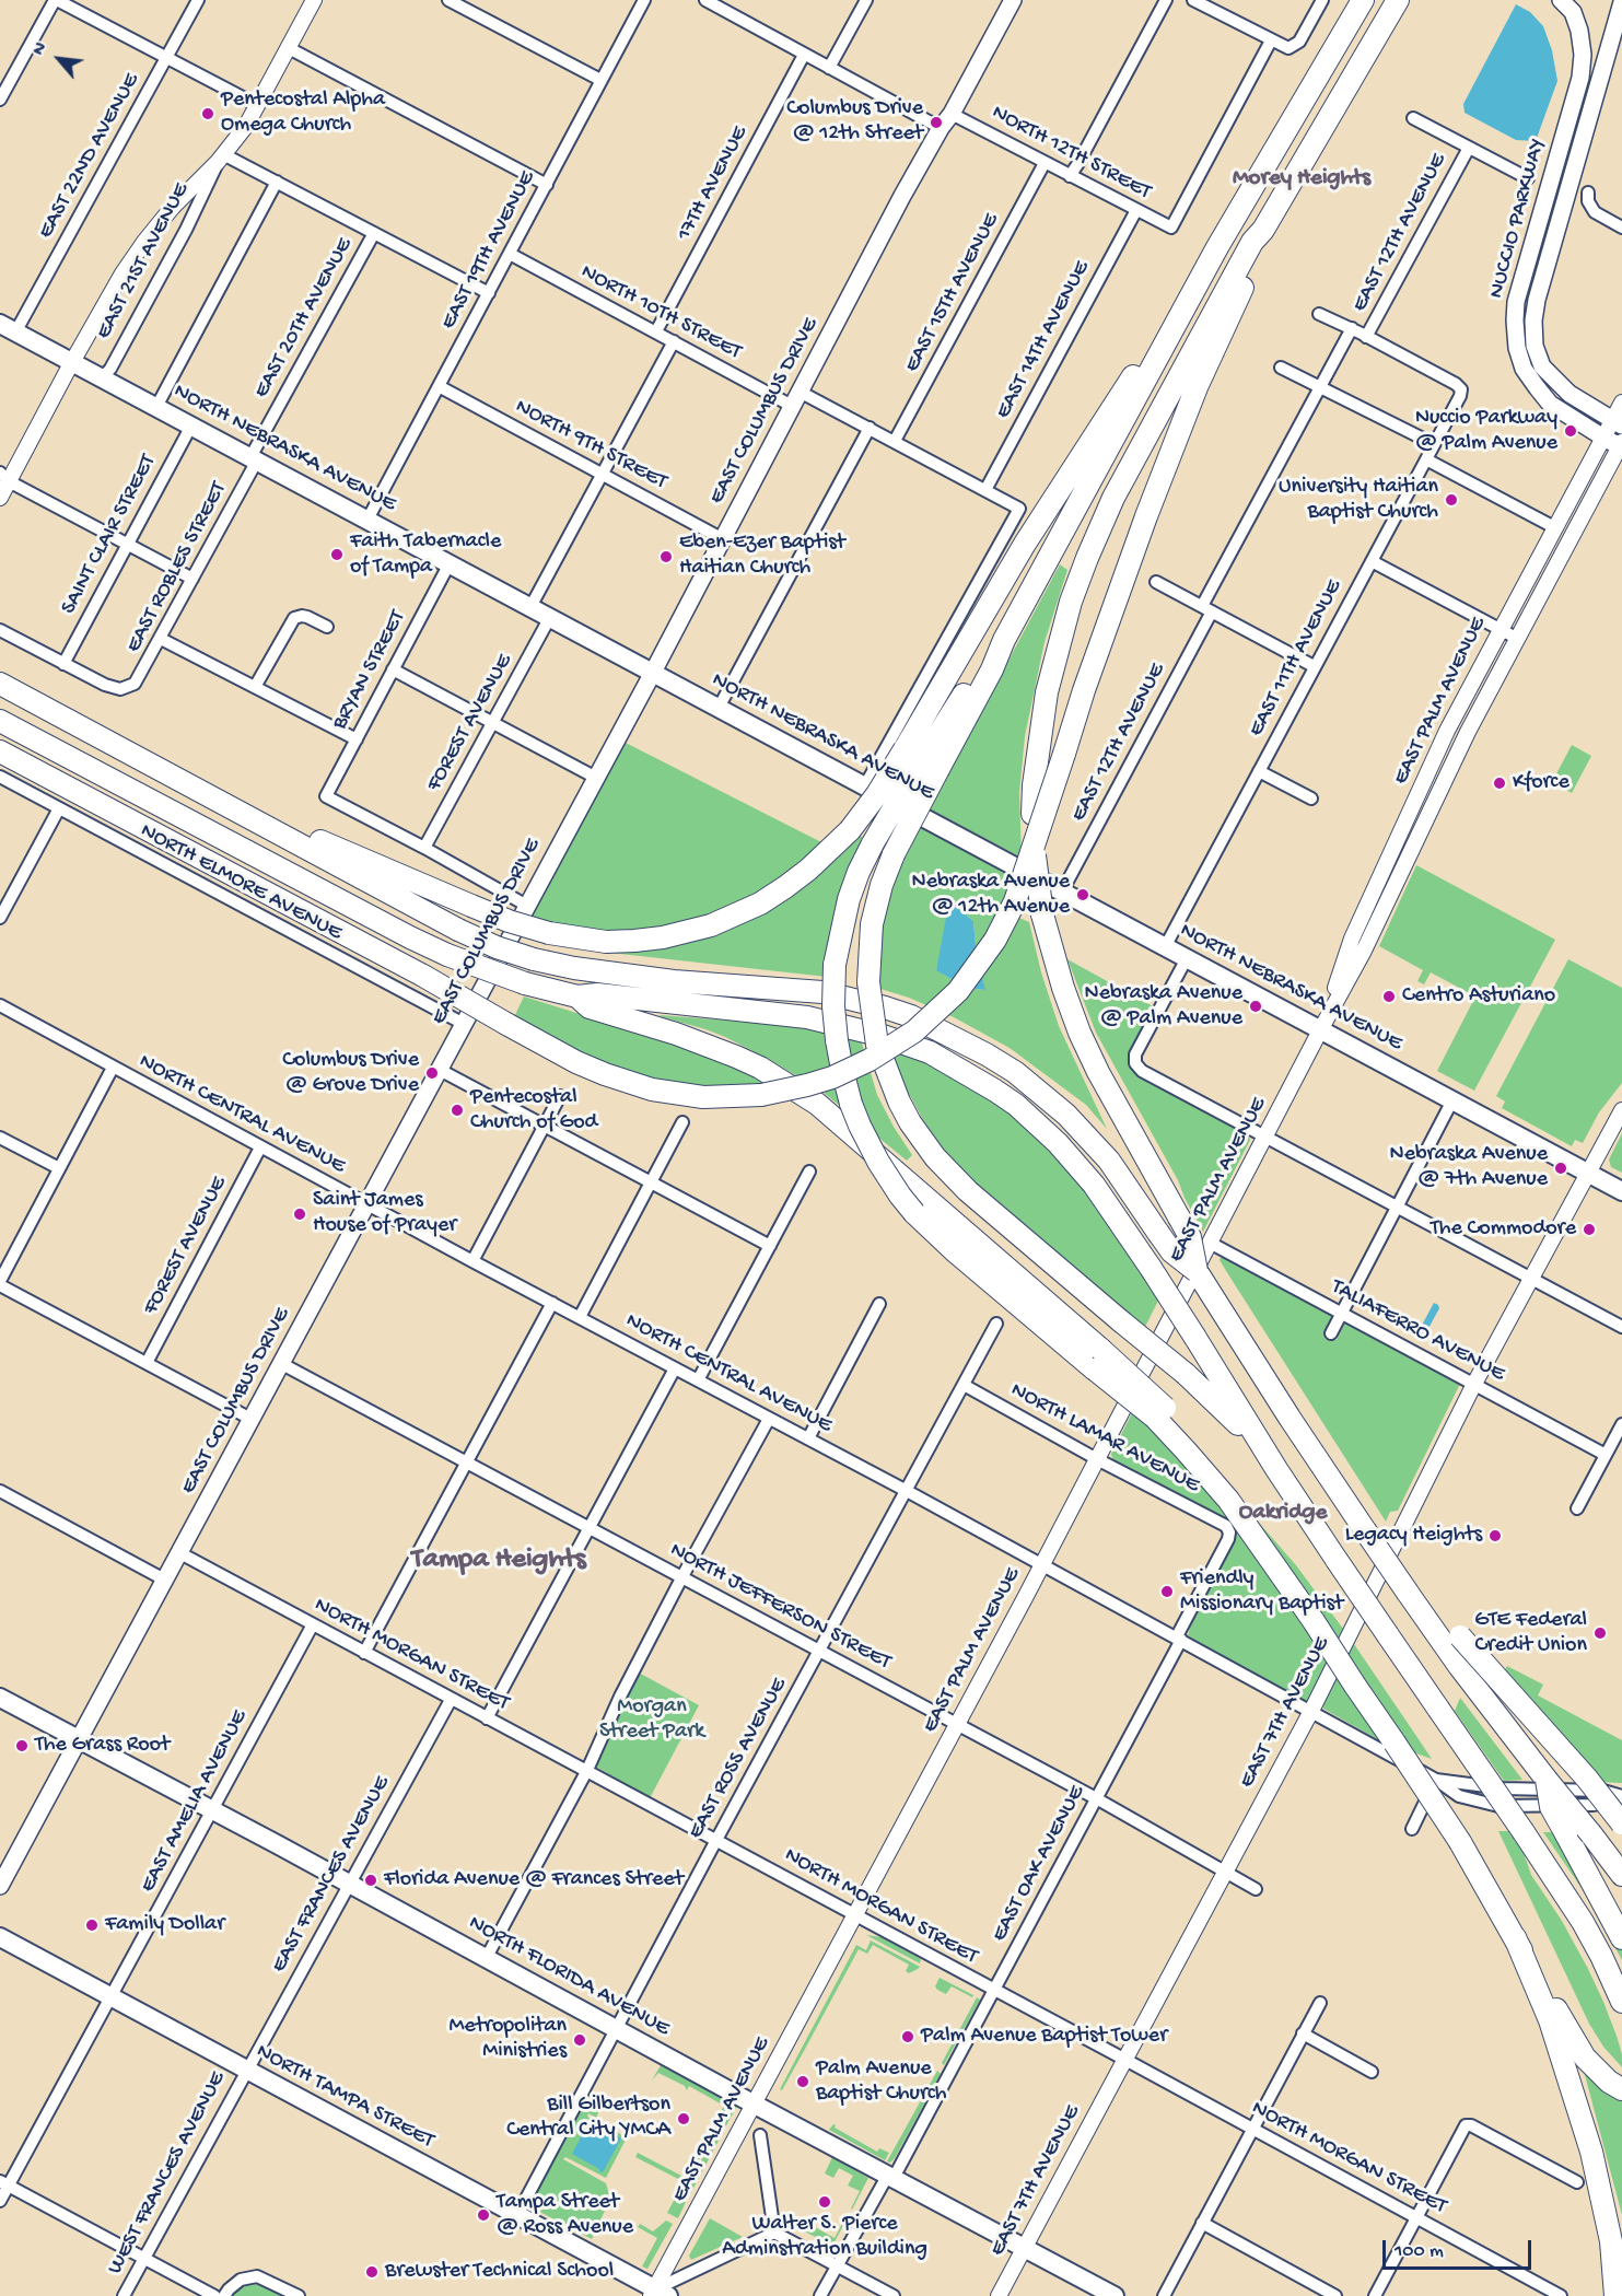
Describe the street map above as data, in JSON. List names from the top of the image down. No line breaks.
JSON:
{"streets":{"main road":["NUCCIO PARKWAY","EAST COLUMBUS DRIVE","NORTH NEBRASKA AVENUE","NORTH FLORIDA AVENUE","NORTH TAMPA STREET"],"street":["NORTH 12TH STREET","EAST 22ND AVENUE","17TH AVENUE","EAST 12TH AVENUE","EAST 19TH AVENUE","EAST 21ST AVENUE","EAST 15TH AVENUE","NORTH 10TH STREET","EAST 20TH AVENUE","EAST 14TH AVENUE","NORTH 9TH STREET","SAINT CLAIR STREET","EAST ROBLES STREET","EAST 11TH AVENUE","BRYAN STREET","EAST PALM AVENUE","FOREST AVENUE","NORTH ELMORE AVENUE","NORTH CENTRAL AVENUE","TALIAFERRO AVENUE","NORTH LAMAR AVENUE","NORTH JEFFERSON STREET","NORTH MORGAN STREET","EAST 7TH AVENUE","EAST ROSS AVENUE","EAST AMELIA AVENUE","EAST OAK AVENUE","EAST FRANCES AVENUE","WEST FRANCES AVENUE"]},"crossings":[["NORTH 12TH STREET","EAST 15TH AVENUE"],["NORTH 12TH STREET","EAST 14TH AVENUE"],["NORTH 12TH STREET","EAST COLUMBUS DRIVE"],["EAST 22ND AVENUE","NORTH NEBRASKA AVENUE"],["17TH AVENUE","NORTH 10TH STREET"],["NUCCIO PARKWAY","EAST PALM AVENUE"],["EAST 12TH AVENUE","NORTH NEBRASKA AVENUE"],["EAST 12TH AVENUE","EAST 11TH AVENUE"],["EAST 19TH AVENUE","NORTH 10TH STREET"],["EAST 19TH AVENUE","NORTH 9TH STREET"],["EAST 19TH AVENUE","NORTH NEBRASKA AVENUE"],["EAST 21ST AVENUE","NORTH NEBRASKA AVENUE"],["EAST 15TH AVENUE","NORTH 10TH STREET"],["NORTH 10TH STREET","EAST 14TH AVENUE"],["NORTH 10TH STREET","EAST COLUMBUS DRIVE"],["NORTH 10TH STREET","NORTH NEBRASKA AVENUE"],["EAST 20TH AVENUE","NORTH NEBRASKA AVENUE"],["EAST 20TH AVENUE","EAST ROBLES STREET"],["EAST COLUMBUS DRIVE","NORTH 9TH STREET"],["EAST COLUMBUS DRIVE","NORTH NEBRASKA AVENUE"],["EAST COLUMBUS DRIVE","NORTH ELMORE AVENUE"],["EAST COLUMBUS DRIVE","NORTH CENTRAL AVENUE"],["EAST COLUMBUS DRIVE","NORTH JEFFERSON STREET"],["EAST COLUMBUS DRIVE","NORTH MORGAN STREET"],["EAST COLUMBUS DRIVE","NORTH FLORIDA AVENUE"],["NORTH NEBRASKA AVENUE","SAINT CLAIR STREET"],["NORTH NEBRASKA AVENUE","EAST ROBLES STREET"],["NORTH NEBRASKA AVENUE","EAST 11TH AVENUE"],["NORTH NEBRASKA AVENUE","BRYAN STREET"],["NORTH NEBRASKA AVENUE","EAST PALM AVENUE"],["NORTH NEBRASKA AVENUE","FOREST AVENUE"],["NORTH NEBRASKA AVENUE","EAST 7TH AVENUE"],["SAINT CLAIR STREET","EAST ROBLES STREET"],["BRYAN STREET","FOREST AVENUE"],["EAST PALM AVENUE","NORTH CENTRAL AVENUE"],["EAST PALM AVENUE","TALIAFERRO AVENUE"],["EAST PALM AVENUE","NORTH LAMAR AVENUE"],["EAST PALM AVENUE","NORTH JEFFERSON STREET"],["EAST PALM AVENUE","NORTH MORGAN STREET"],["EAST PALM AVENUE","NORTH FLORIDA AVENUE"],["EAST PALM AVENUE","NORTH TAMPA STREET"],["FOREST AVENUE","NORTH CENTRAL AVENUE"],["NORTH CENTRAL AVENUE","EAST 7TH AVENUE"],["NORTH CENTRAL AVENUE","EAST ROSS AVENUE"],["NORTH CENTRAL AVENUE","EAST OAK AVENUE"],["TALIAFERRO AVENUE","EAST 7TH AVENUE"],["NORTH LAMAR AVENUE","EAST ROSS AVENUE"],["NORTH LAMAR AVENUE","EAST OAK AVENUE"],["NORTH JEFFERSON STREET","EAST 7TH AVENUE"],["NORTH JEFFERSON STREET","EAST ROSS AVENUE"],["NORTH JEFFERSON STREET","EAST OAK AVENUE"],["NORTH MORGAN STREET","EAST 7TH AVENUE"],["NORTH MORGAN STREET","EAST ROSS AVENUE"],["NORTH MORGAN STREET","EAST AMELIA AVENUE"],["NORTH MORGAN STREET","EAST OAK AVENUE"],["NORTH MORGAN STREET","EAST FRANCES AVENUE"],["EAST 7TH AVENUE","NORTH FLORIDA AVENUE"],["EAST ROSS AVENUE","NORTH FLORIDA AVENUE"],["EAST ROSS AVENUE","NORTH TAMPA STREET"],["EAST AMELIA AVENUE","NORTH FLORIDA AVENUE"],["EAST AMELIA AVENUE","NORTH TAMPA STREET"],["EAST OAK AVENUE","NORTH FLORIDA AVENUE"],["EAST FRANCES AVENUE","NORTH FLORIDA AVENUE"],["EAST FRANCES AVENUE","NORTH TAMPA STREET"],["EAST FRANCES AVENUE","WEST FRANCES AVENUE"],["NORTH TAMPA STREET","WEST FRANCES AVENUE"]],"districts":["Morey Heights","Oakridge","Tampa Heights"],"parks":["Morgan Street Park"],"places":["Pentecostal Alpha Omega Church","Columbus Drive @ 12th Street","Nuccio Parkway @ Palm Avenue","University Haitian Baptist Church","Faith Tabernacle of Tampa","Eben-Ezer Baptist Haitian Church","Kforce","Nebraska Avenue @ 12th Avenue","Centro Asturiano","Nebraska Avenue @ Palm Avenue","Columbus Drive @ Grove Drive","Pentecostal Church of God","Nebraska Avenue @ 7th Avenue","Saint James House of Prayer","The Commodore","Legacy Heights","Friendly Missionary Baptist","GTE Federal Credit Union","The Grass Root","Florida Avenue @ Frances Street","Family Dollar","Palm Avenue Baptist Tower","Metropolitan Ministries","Palm Avenue Baptist Church","Bill Gilbertson Central City YMCA","Walter S. Pierce Adminstration Building","Tampa Street @ Ross Avenue","Brewster Technical School"],"scale_bar":"100 m","north":"top left"}
